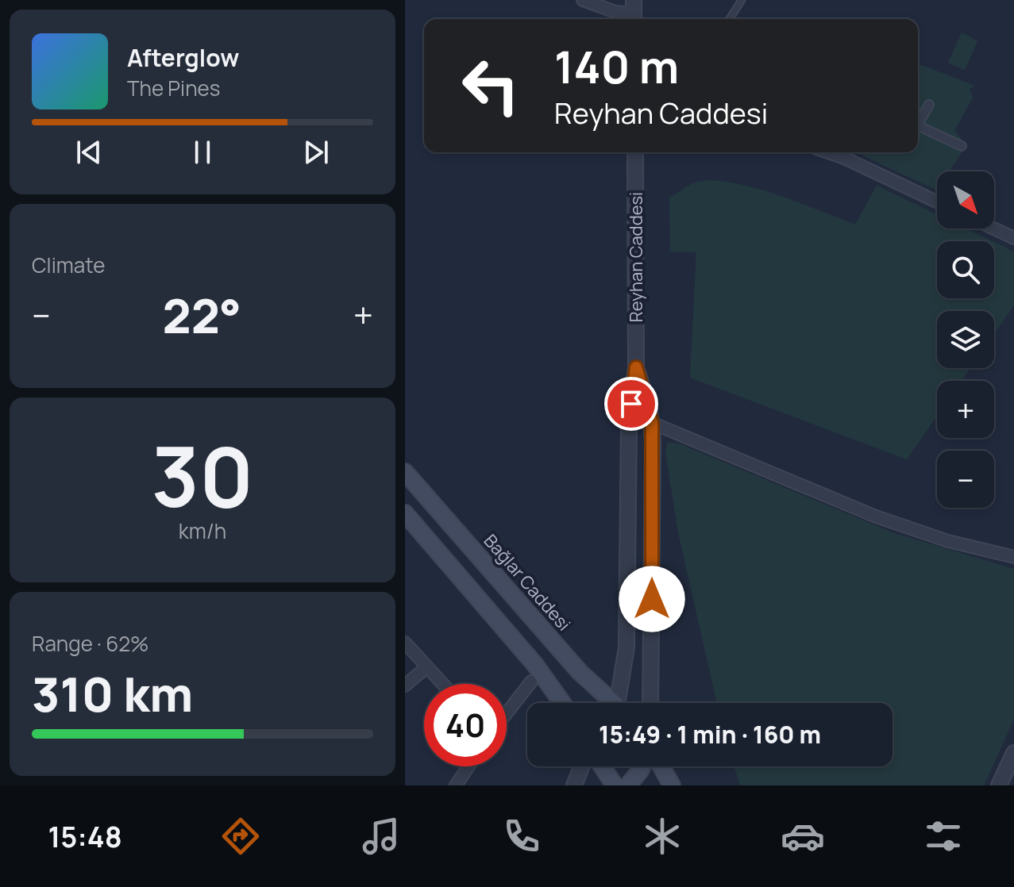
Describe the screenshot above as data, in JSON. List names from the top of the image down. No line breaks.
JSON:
{"streets":{"main road":["Bağlar Caddesi"],"street":["Reyhan Caddesi"]},"north":"bottom right","page":{"turn":["140 m","Reyhan Caddesi"],"song":["Afterglow","The Pines"],"map_buttons":["+","−"],"tile":["Climate",["30","km/h"],["Range · 62%","310 km"]],"heat":["−","22°","+"],"limit":"40","trip":"15:49 · 1 min · 160 m","tabs":"15:48"}}
